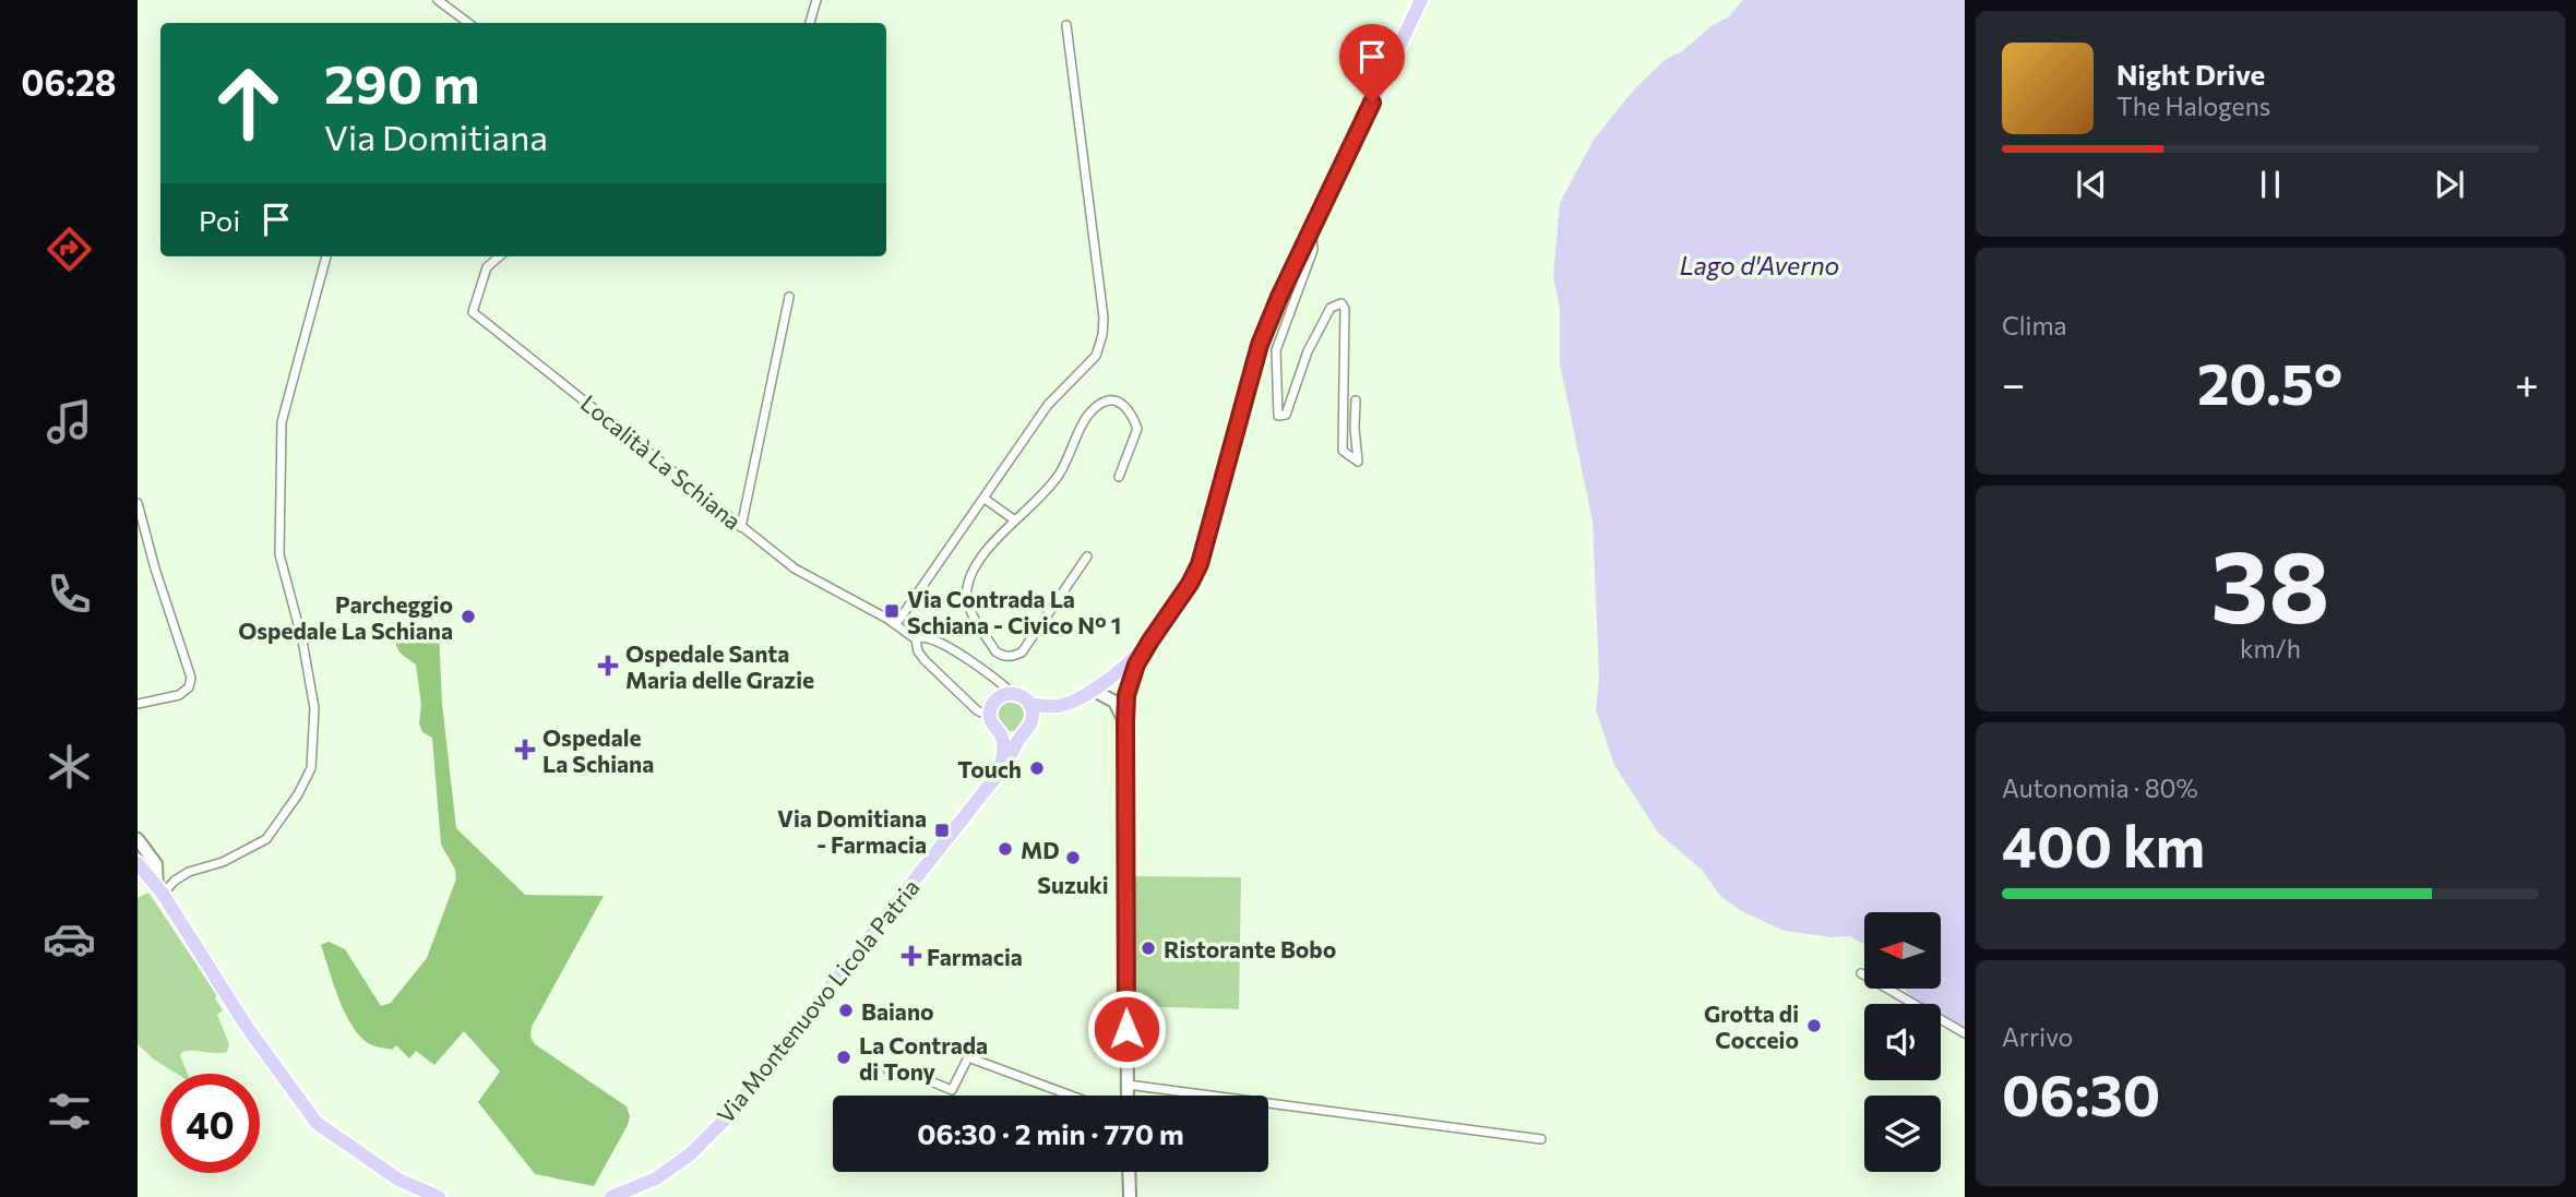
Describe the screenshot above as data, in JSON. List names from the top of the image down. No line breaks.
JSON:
{"streets":{"main road":["Via Montenuovo Licola Patria"],"street":["Località La Schiana"]},"crossings":[["Località La Schiana","Via Montenuovo Licola Patria"]],"water":["Lago d'Averno"],"places":{"transit":["Via Contrada La Schiana - Civico N° 1","Via Domitiana - Farmacia"],"other":["Parcheggio Ospedale La Schiana","Touch","MD","Suzuki","Ristorante Bobo","Baiano","Grotta di Cocceio","La Contrada di Tony"],"health":["Ospedale Santa Maria delle Grazie","Ospedale La Schiana","Farmacia"]},"north":"left","page":{"tabs":"06:28","turn":["290 m","Via Domitiana"],"song":["Night Drive","The Halogens"],"then":"Poi","tile":["Clima",["38","km/h"],["Autonomia · 80%","400 km"],["Arrivo","06:30"]],"heat":["−","20.5°","+"],"limit":"40","trip":"06:30 · 2 min · 770 m"}}
